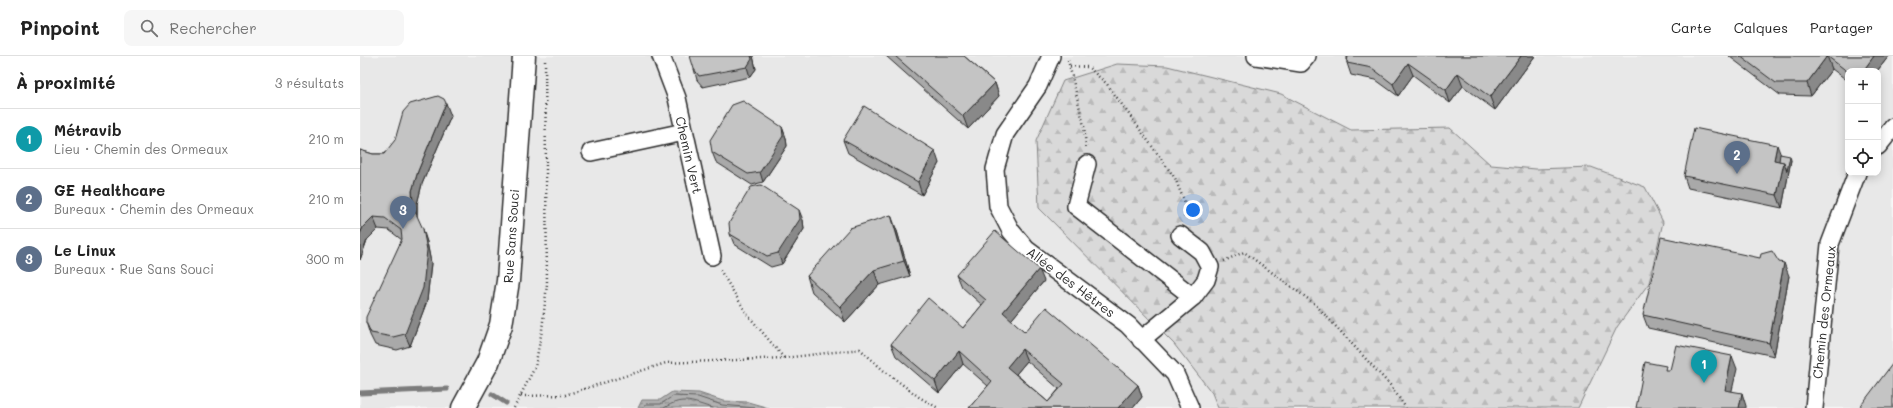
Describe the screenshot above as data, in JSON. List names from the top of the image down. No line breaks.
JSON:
{"streets":{"main road":["Rue Sans Souci"],"street":["Chemin Vert","Allée des Hêtres","Chemin des Ormeaux"]},"page":{"header":"Pinpoint","search":"Rechercher","nav":["Carte","Calques","Partager"],"heading":["À proximité","3 résultats"],"map_buttons":["+","−"],"list":[{"mark":"1","name":"Métravib","note":"Lieu · Chemin des Ormeaux","value":"210 m"},{"mark":"2","name":"GE Healthcare","note":"Bureaux · Chemin des Ormeaux","value":"210 m"},{"mark":"3","name":"Le Linux","note":"Bureaux · Rue Sans Souci","value":"300 m"}],"pins":["2","3","1"]}}
